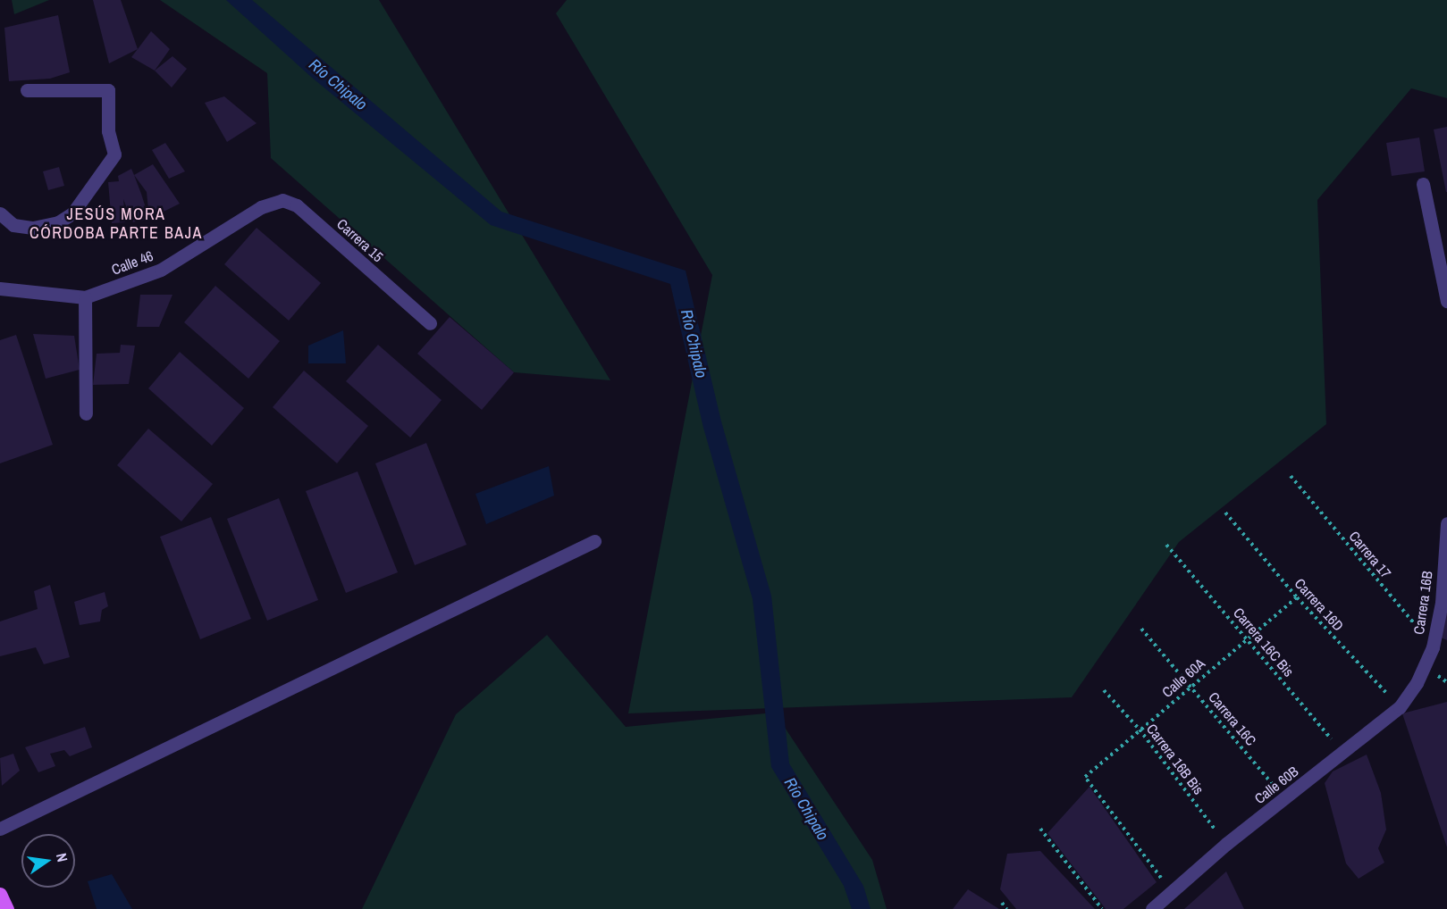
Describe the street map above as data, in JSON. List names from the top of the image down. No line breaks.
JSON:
{"streets":{"street":["Carrera 15","Calle 46","Carrera 16B","Calle 60B"],"path":["Carrera 17","Carrera 16D","Carrera 16C Bis","Calle 60A","Carrera 16C","Carrera 16B Bis"]},"crossings":[["Carrera 15","Calle 46"],["Carrera 17","Carrera 16B"],["Carrera 16B","Calle 60B"],["Carrera 16D","Calle 60A"],["Carrera 16D","Calle 60B"],["Carrera 16C Bis","Calle 60A"],["Carrera 16C Bis","Calle 60B"],["Calle 60A","Carrera 16C"],["Calle 60A","Carrera 16B Bis"],["Calle 60A","Calle 60B"],["Carrera 16C","Calle 60B"],["Carrera 16B Bis","Calle 60B"]],"districts":["JESÚS MORA CÓRDOBA PARTE BAJA"],"water":["Río Chipalo"],"north":"right"}
